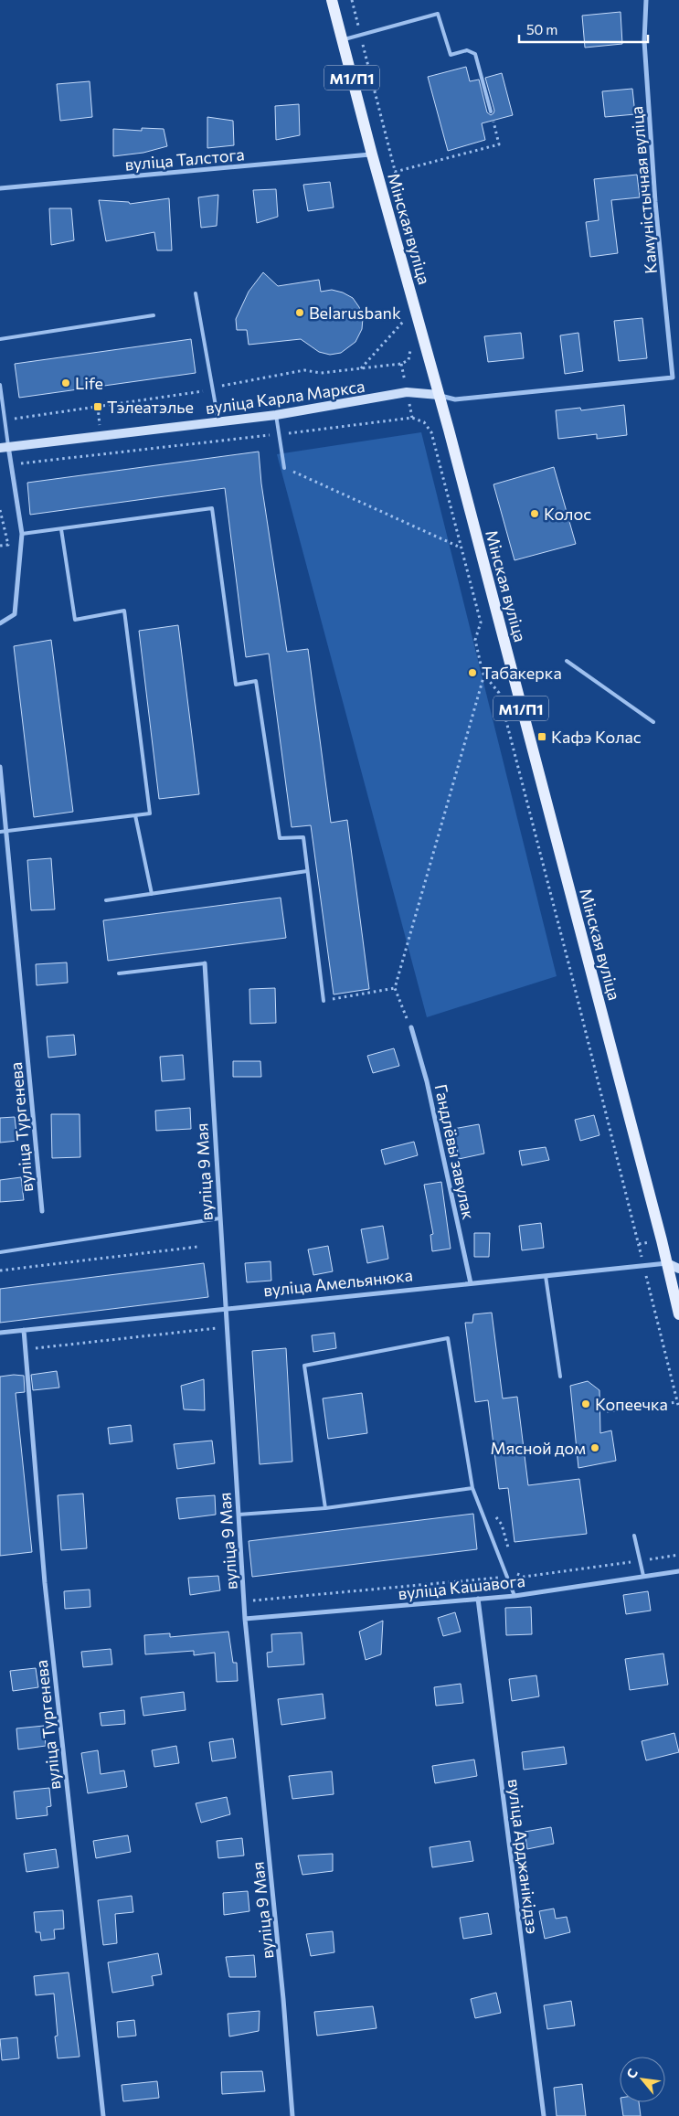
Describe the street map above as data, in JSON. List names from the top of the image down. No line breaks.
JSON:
{"streets":{"main road":["М1/П1","Мінская вуліца","вуліца Карла Маркса"],"street":["вуліца Талстога","Камуністычная вуліца","вуліца Тургенева","Гандлёвы завулак","вуліца 9 Мая","вуліца Амельянюка","вуліца Кашавога","вуліца Арджанікідзэ"]},"crossings":[["вуліца Талстога","Мінская вуліца"],["Мінская вуліца","вуліца Карла Маркса"],["Мінская вуліца","вуліца Амельянюка"],["вуліца Тургенева","вуліца Амельянюка"],["Гандлёвы завулак","вуліца Амельянюка"],["вуліца 9 Мая","вуліца Амельянюка"],["вуліца 9 Мая","вуліца Кашавога"],["вуліца Кашавога","вуліца Арджанікідзэ"]],"places":{"other":["Belarusbank","Life","Колос","Табакерка","Копеечка","Мясной дом"],"transit":["Тэлеатэлье","Кафэ Колас"]},"scale_bar":"50 m","north":"top left"}
